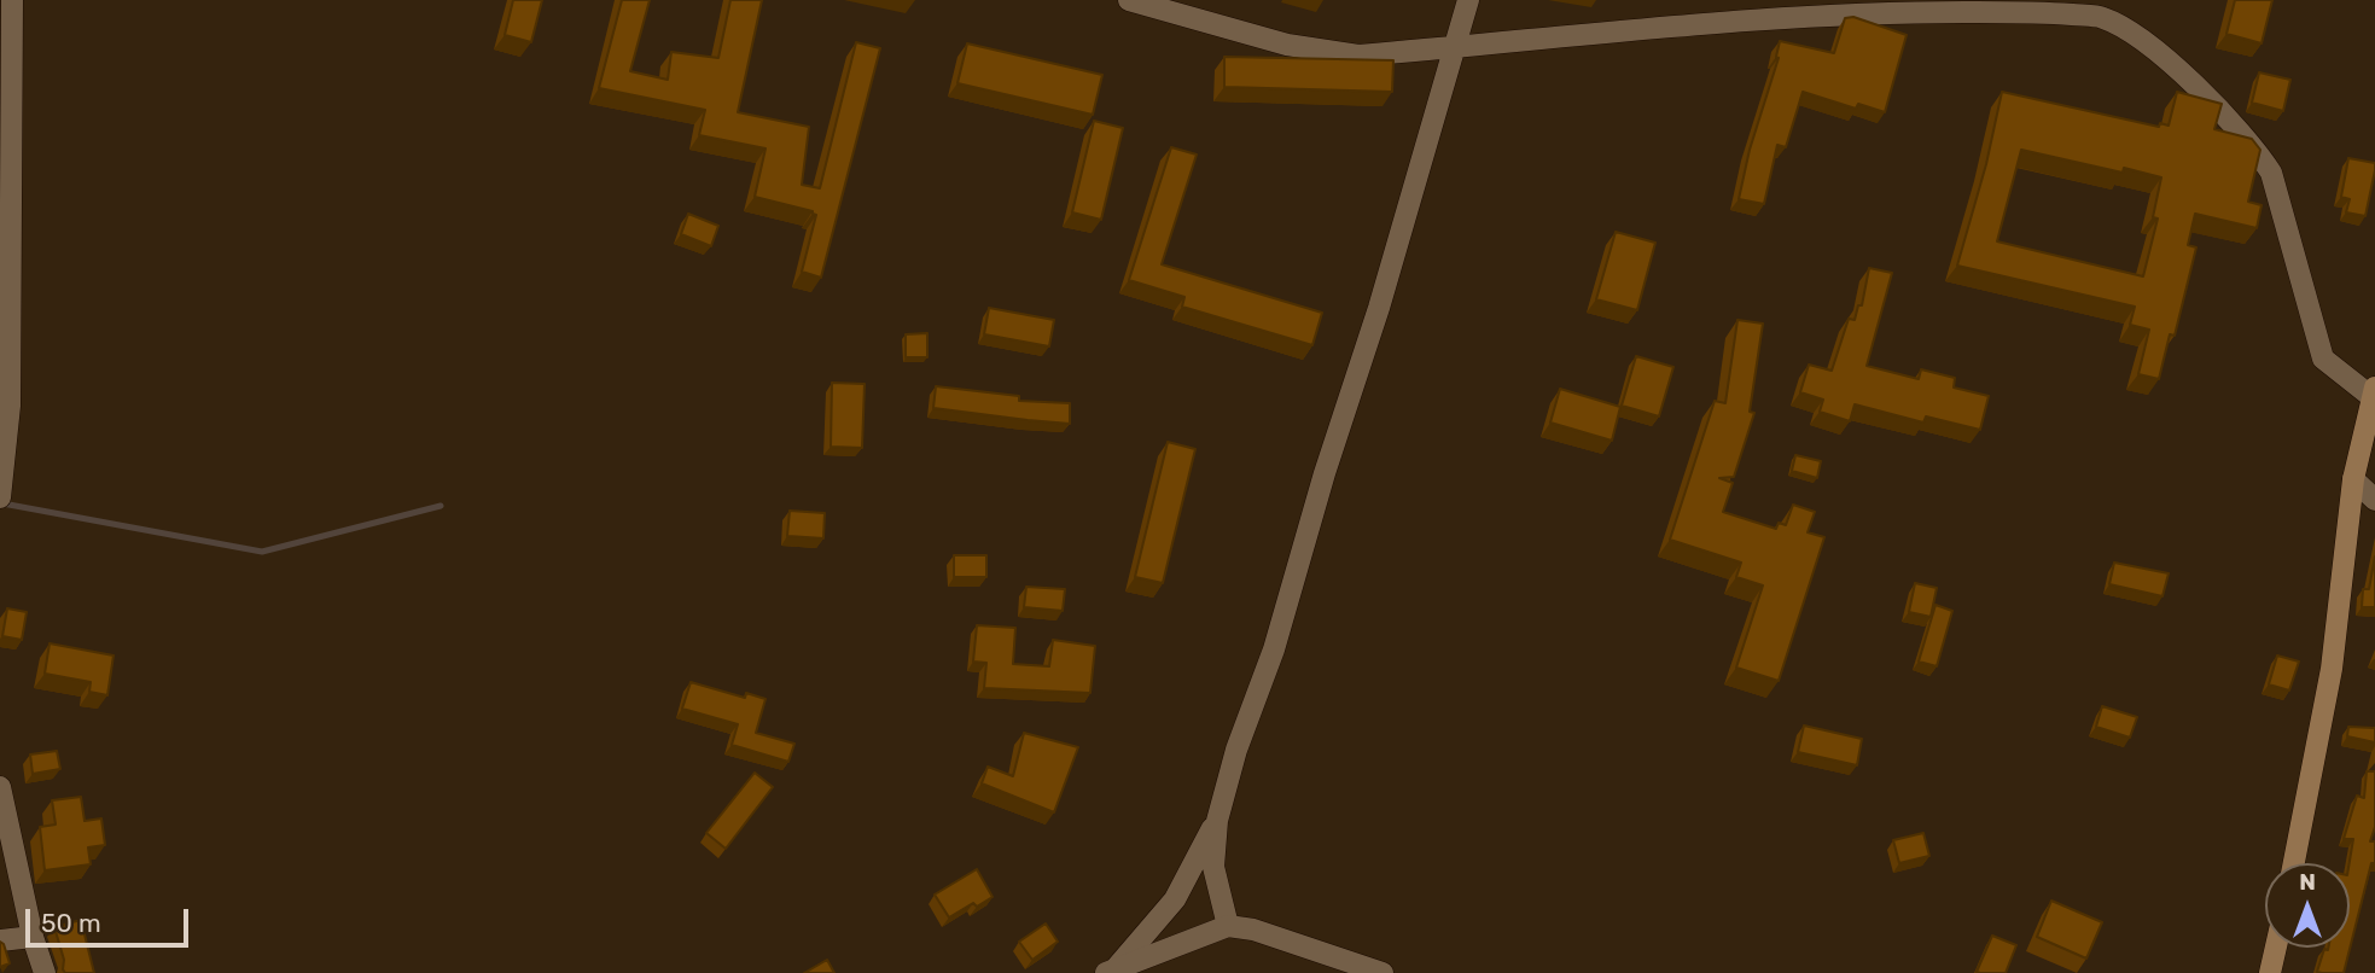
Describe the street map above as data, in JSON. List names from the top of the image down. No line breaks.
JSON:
{"scale_bar":"50 m","north":"top"}
